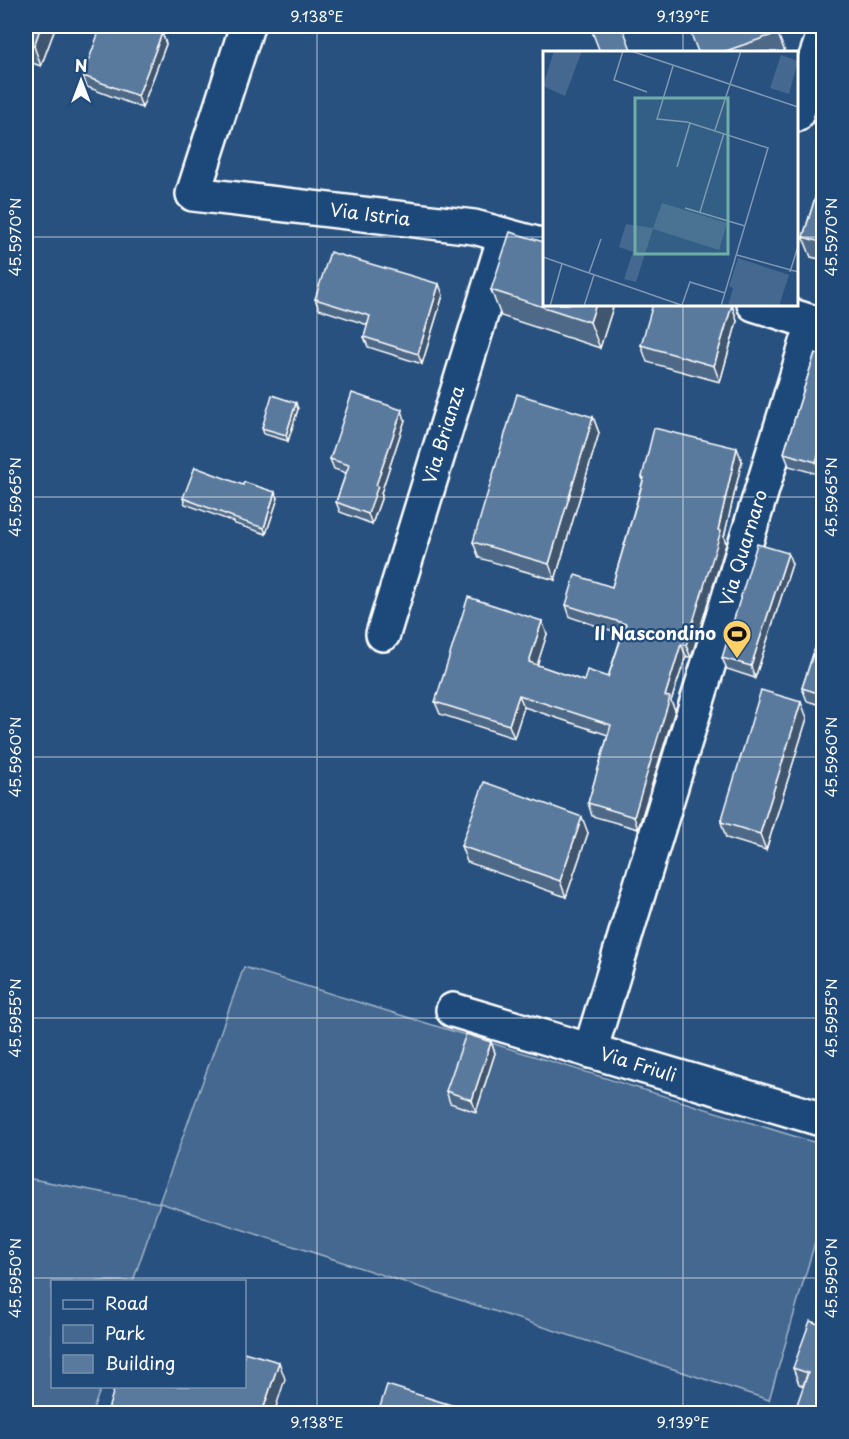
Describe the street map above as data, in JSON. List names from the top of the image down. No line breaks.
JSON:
{"streets":{"street":["Via Istria","Via Brianza","Via Quarnaro","Via Friuli"]},"crossings":[["Via Istria","Via Brianza"],["Via Quarnaro","Via Friuli"]],"places":{"sports":["Il Nascondino"]},"legend":["Road","Park","Building"],"north":"top","coordinates":["9.138°E","9.139°E","45.5970°N","45.5965°N","45.5960°N","45.5955°N","45.5950°N"]}
